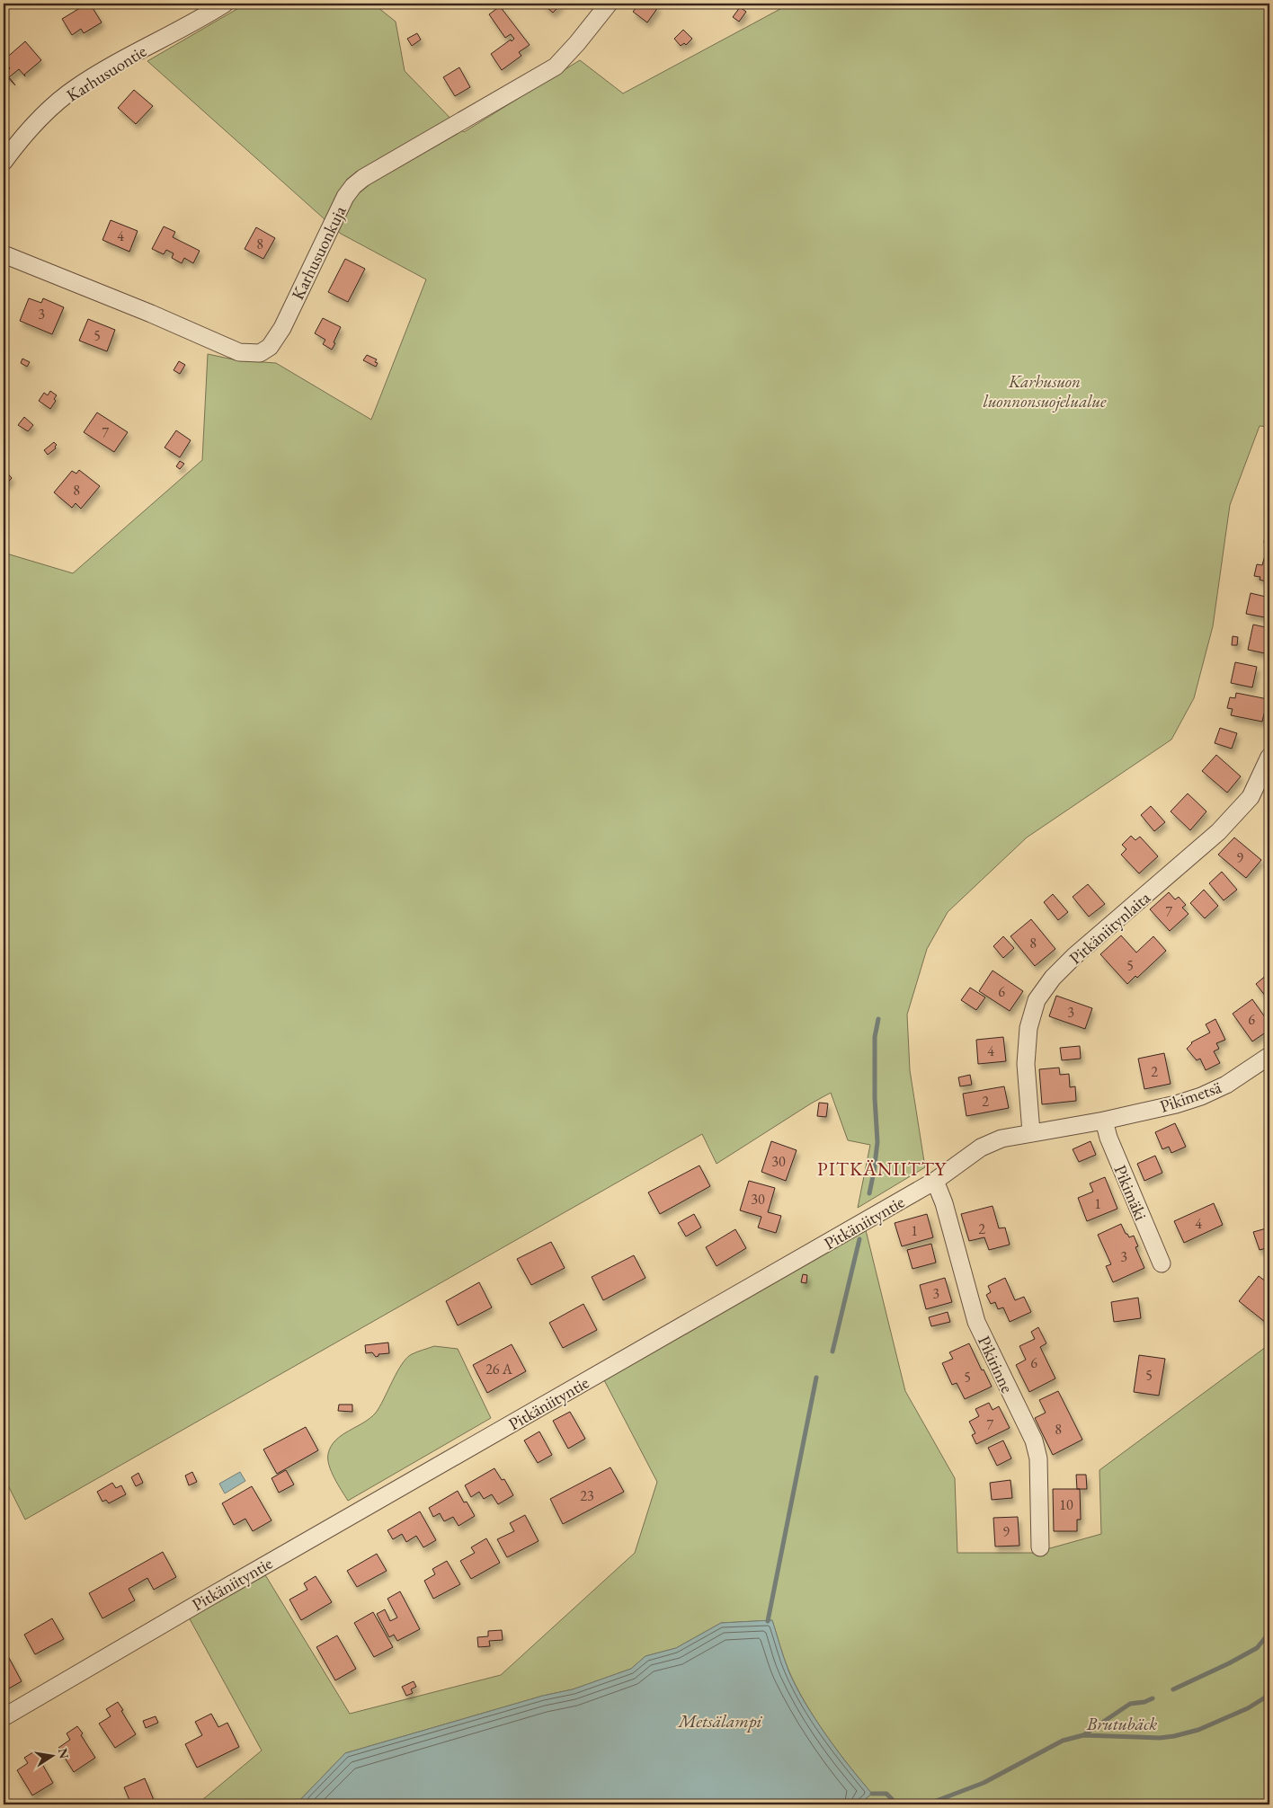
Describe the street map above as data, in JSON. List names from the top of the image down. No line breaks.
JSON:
{"streets":{"street":["Karhusuontie","Karhusuonkuja","Pitkäniitynlaita","Pikimetsä","Pikimäki","Pitkäniityntie","Pikirinne"]},"crossings":[["Pitkäniitynlaita","Pitkäniityntie"],["Pikimetsä","Pikimäki"],["Pikimetsä","Pitkäniityntie"],["Pikimäki","Pitkäniityntie"],["Pitkäniityntie","Pikirinne"]],"districts":["PITKÄNIITTY"],"water":["Metsälampi","Brutubäck"],"parks":["Karhusuon luonnonsuojelualue"],"house_numbers":["4","8","3","5","7","8","9","7","8","5","6","3","6","4","2","2","30","30","1","4","2","1","3","3","6","26 A","5","5","7","8","23","10","9"],"north":"right"}
